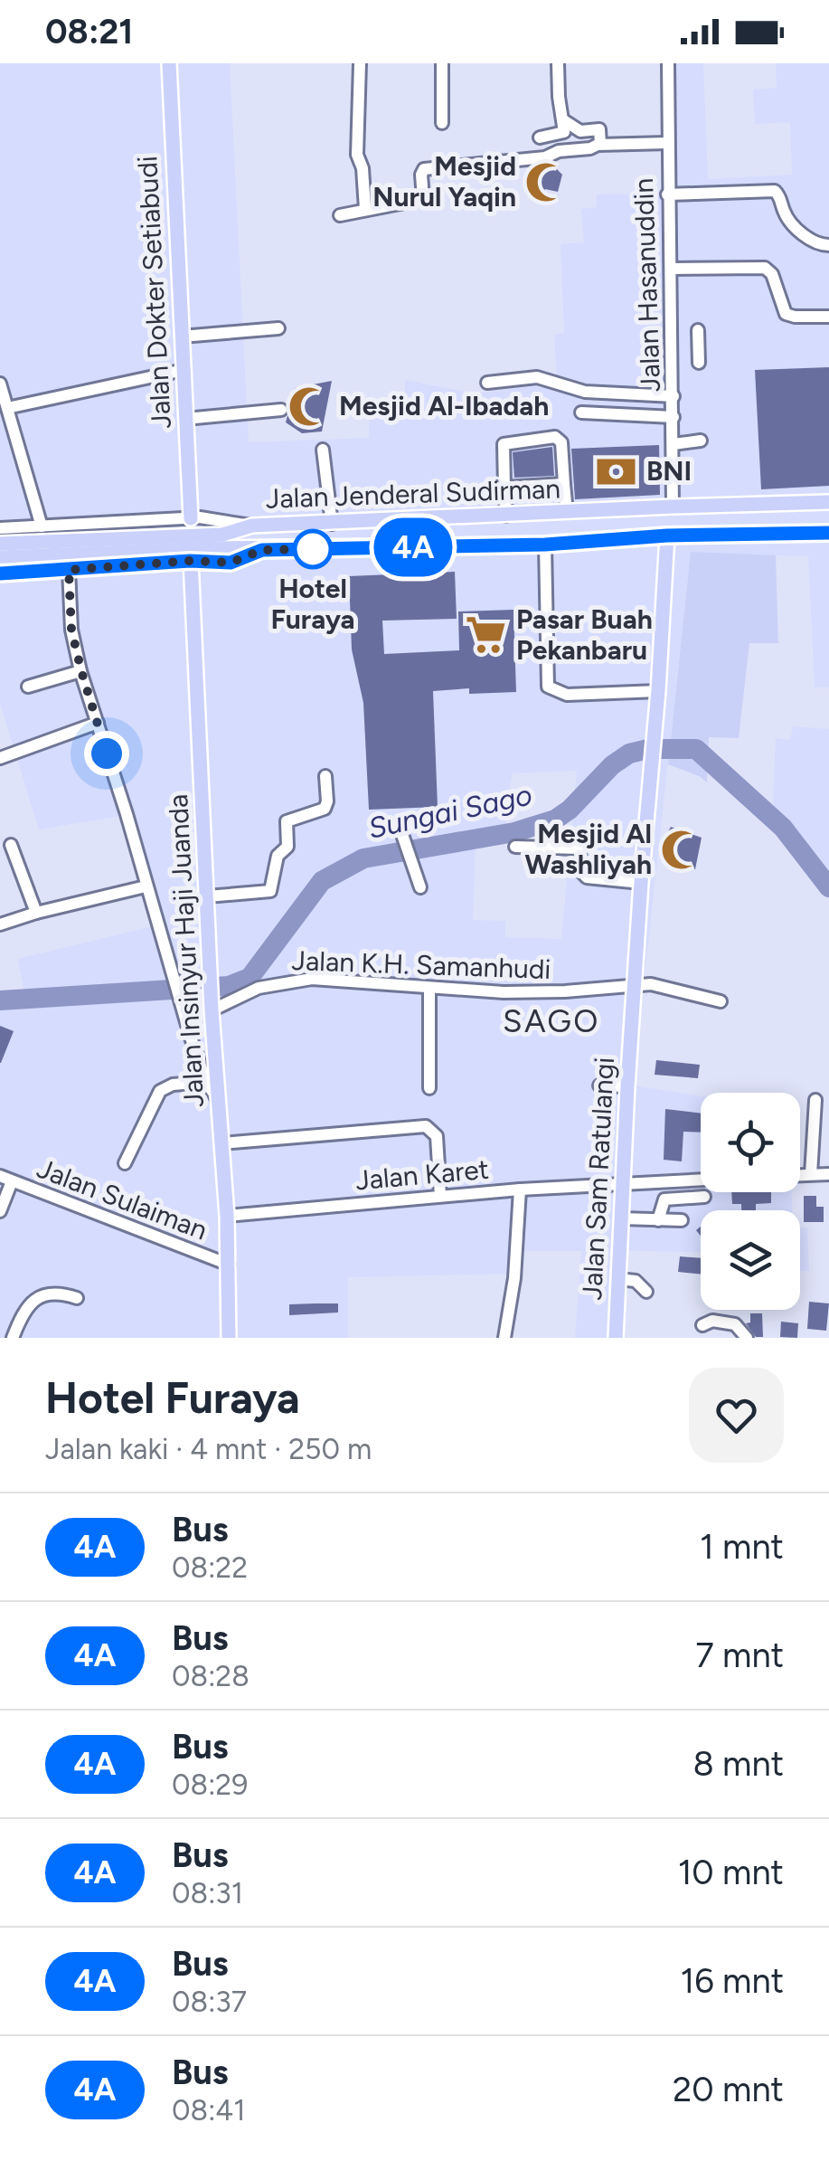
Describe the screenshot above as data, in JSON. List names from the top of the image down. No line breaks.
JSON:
{"streets":{"main road":["Jalan Dokter Setiabudi","Jalan Jenderal Sudirman","Jalan Insinyur Haji Juanda","Jalan Sam Ratulangi"],"street":["Jalan Hasanuddin","Jalan K.H. Samanhudi","Jalan Karet","Jalan Sulaiman"]},"crossings":[["Jalan Hasanuddin","Jalan Jenderal Sudirman"],["Jalan Jenderal Sudirman","Jalan Sam Ratulangi"],["Jalan Insinyur Haji Juanda","Jalan K.H. Samanhudi"],["Jalan Insinyur Haji Juanda","Jalan Karet"],["Jalan Insinyur Haji Juanda","Jalan Sulaiman"],["Jalan K.H. Samanhudi","Jalan Sam Ratulangi"],["Jalan Karet","Jalan Sam Ratulangi"]],"districts":["SAGO"],"water":["Sungai Sago"],"places":{"mosque":["Mesjid Nurul Yaqin","Mesjid Al-Ibadah","Mesjid Al Washliyah"],"bank":["BNI"],"other":["Hotel Furaya"],"supermarket":["Pasar Buah Pekanbaru"]},"lines":["bus line 4A"],"page":{"status":"08:21","on_map":"4A","heading":["Hotel Furaya","Jalan kaki · 4 mnt · 250 m"],"list":[{"mark":"4A","name":"Bus","note":"08:22","value":"1 mnt"},{"mark":"4A","name":"Bus","note":"08:28","value":"7 mnt"},{"mark":"4A","name":"Bus","note":"08:29","value":"8 mnt"},{"mark":"4A","name":"Bus","note":"08:31","value":"10 mnt"},{"mark":"4A","name":"Bus","note":"08:37","value":"16 mnt"},{"mark":"4A","name":"Bus","note":"08:41","value":"20 mnt"}]}}
